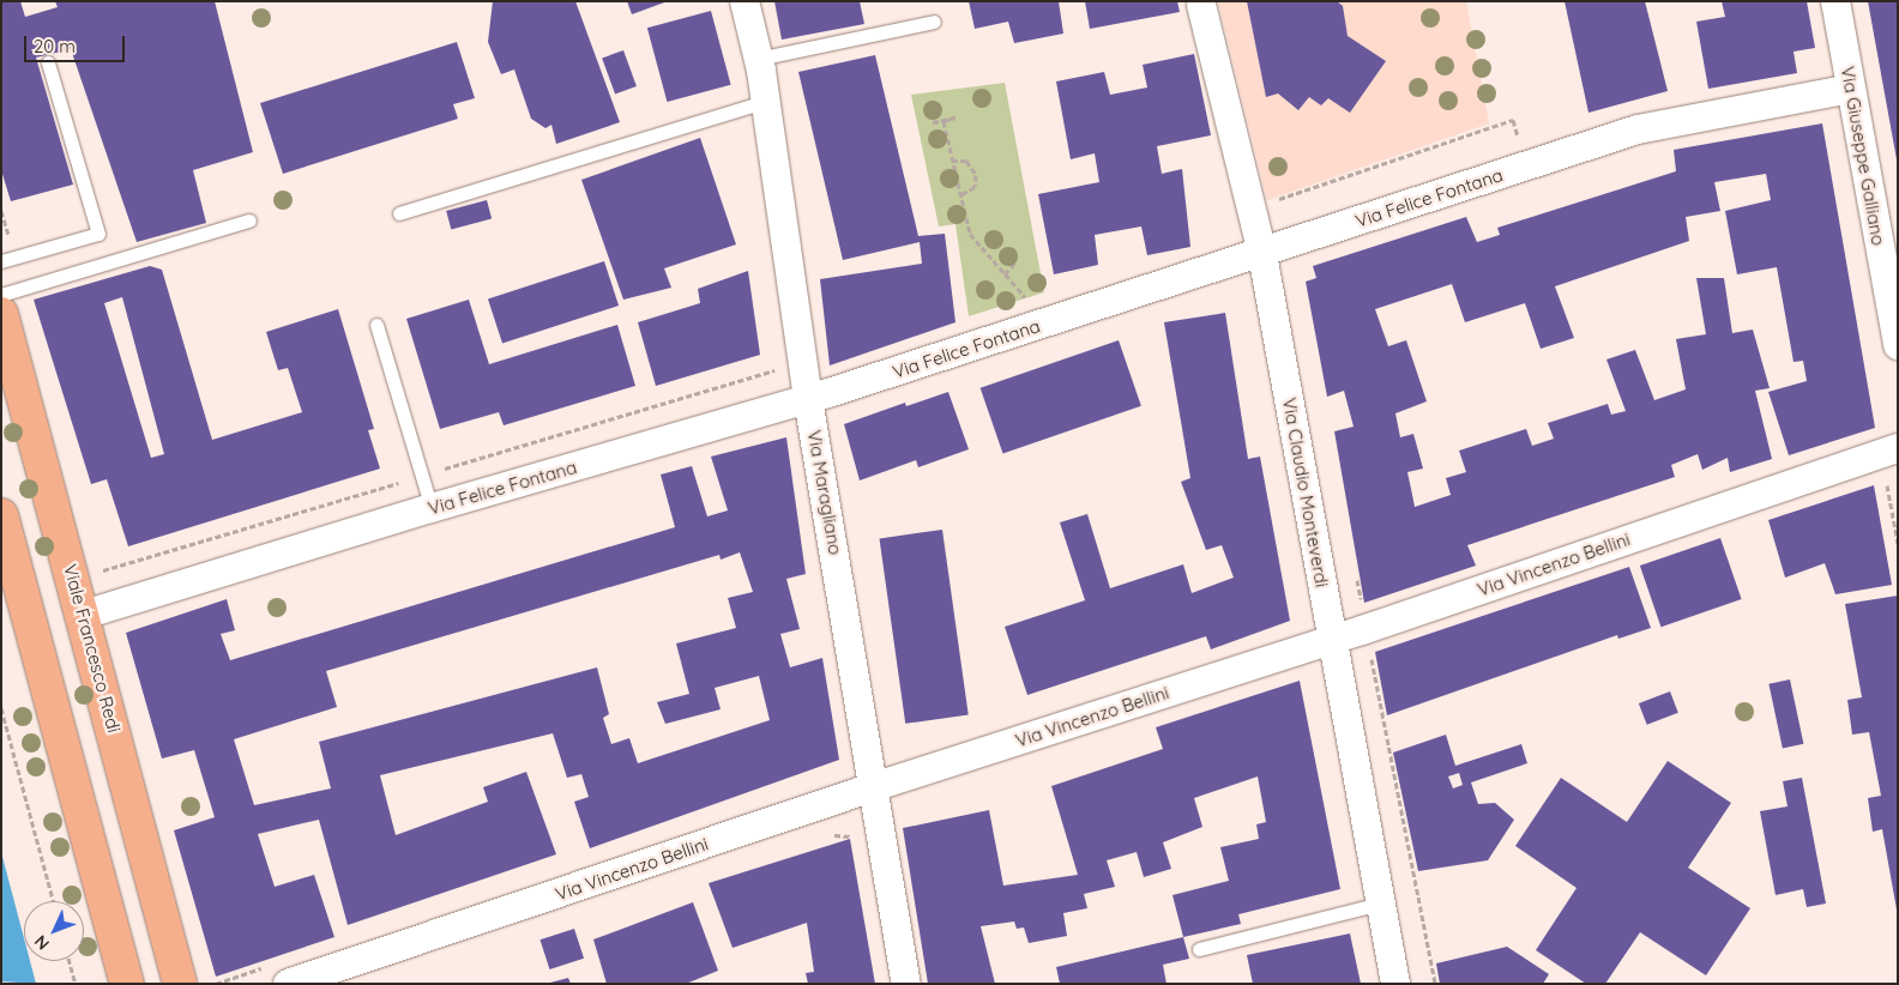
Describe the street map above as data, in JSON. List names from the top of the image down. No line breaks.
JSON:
{"streets":{"main road":["Viale Francesco Redi"],"street":["Via Giuseppe Galliano","Via Felice Fontana","Via Maragliano","Via Claudio Monteverdi","Via Vincenzo Bellini"]},"crossings":[["Via Giuseppe Galliano","Via Felice Fontana"],["Via Felice Fontana","Via Maragliano"],["Via Felice Fontana","Via Claudio Monteverdi"],["Via Felice Fontana","Viale Francesco Redi"],["Via Maragliano","Via Vincenzo Bellini"],["Via Claudio Monteverdi","Via Vincenzo Bellini"]],"scale_bar":"20 m","north":"bottom left"}
